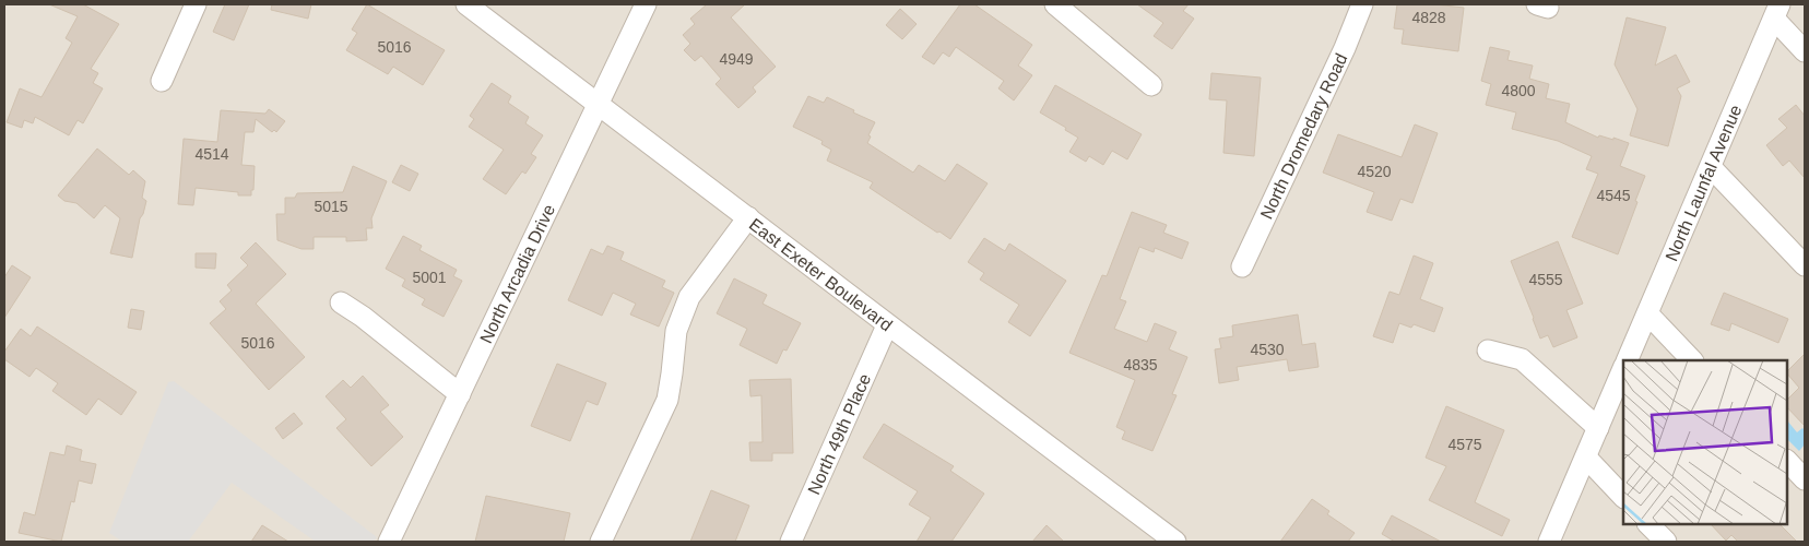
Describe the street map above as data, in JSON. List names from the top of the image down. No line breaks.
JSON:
{"streets":{"street":["North Dromedary Road","North Launfal Avenue","North Arcadia Drive","East Exeter Boulevard","North 49th Place"]},"crossings":[["North Arcadia Drive","East Exeter Boulevard"],["East Exeter Boulevard","North 49th Place"]],"house_numbers":["4828","5016","4949","4800","4514","4520","4545","5015","5001","4555","5016","4530","4835","4575"]}
